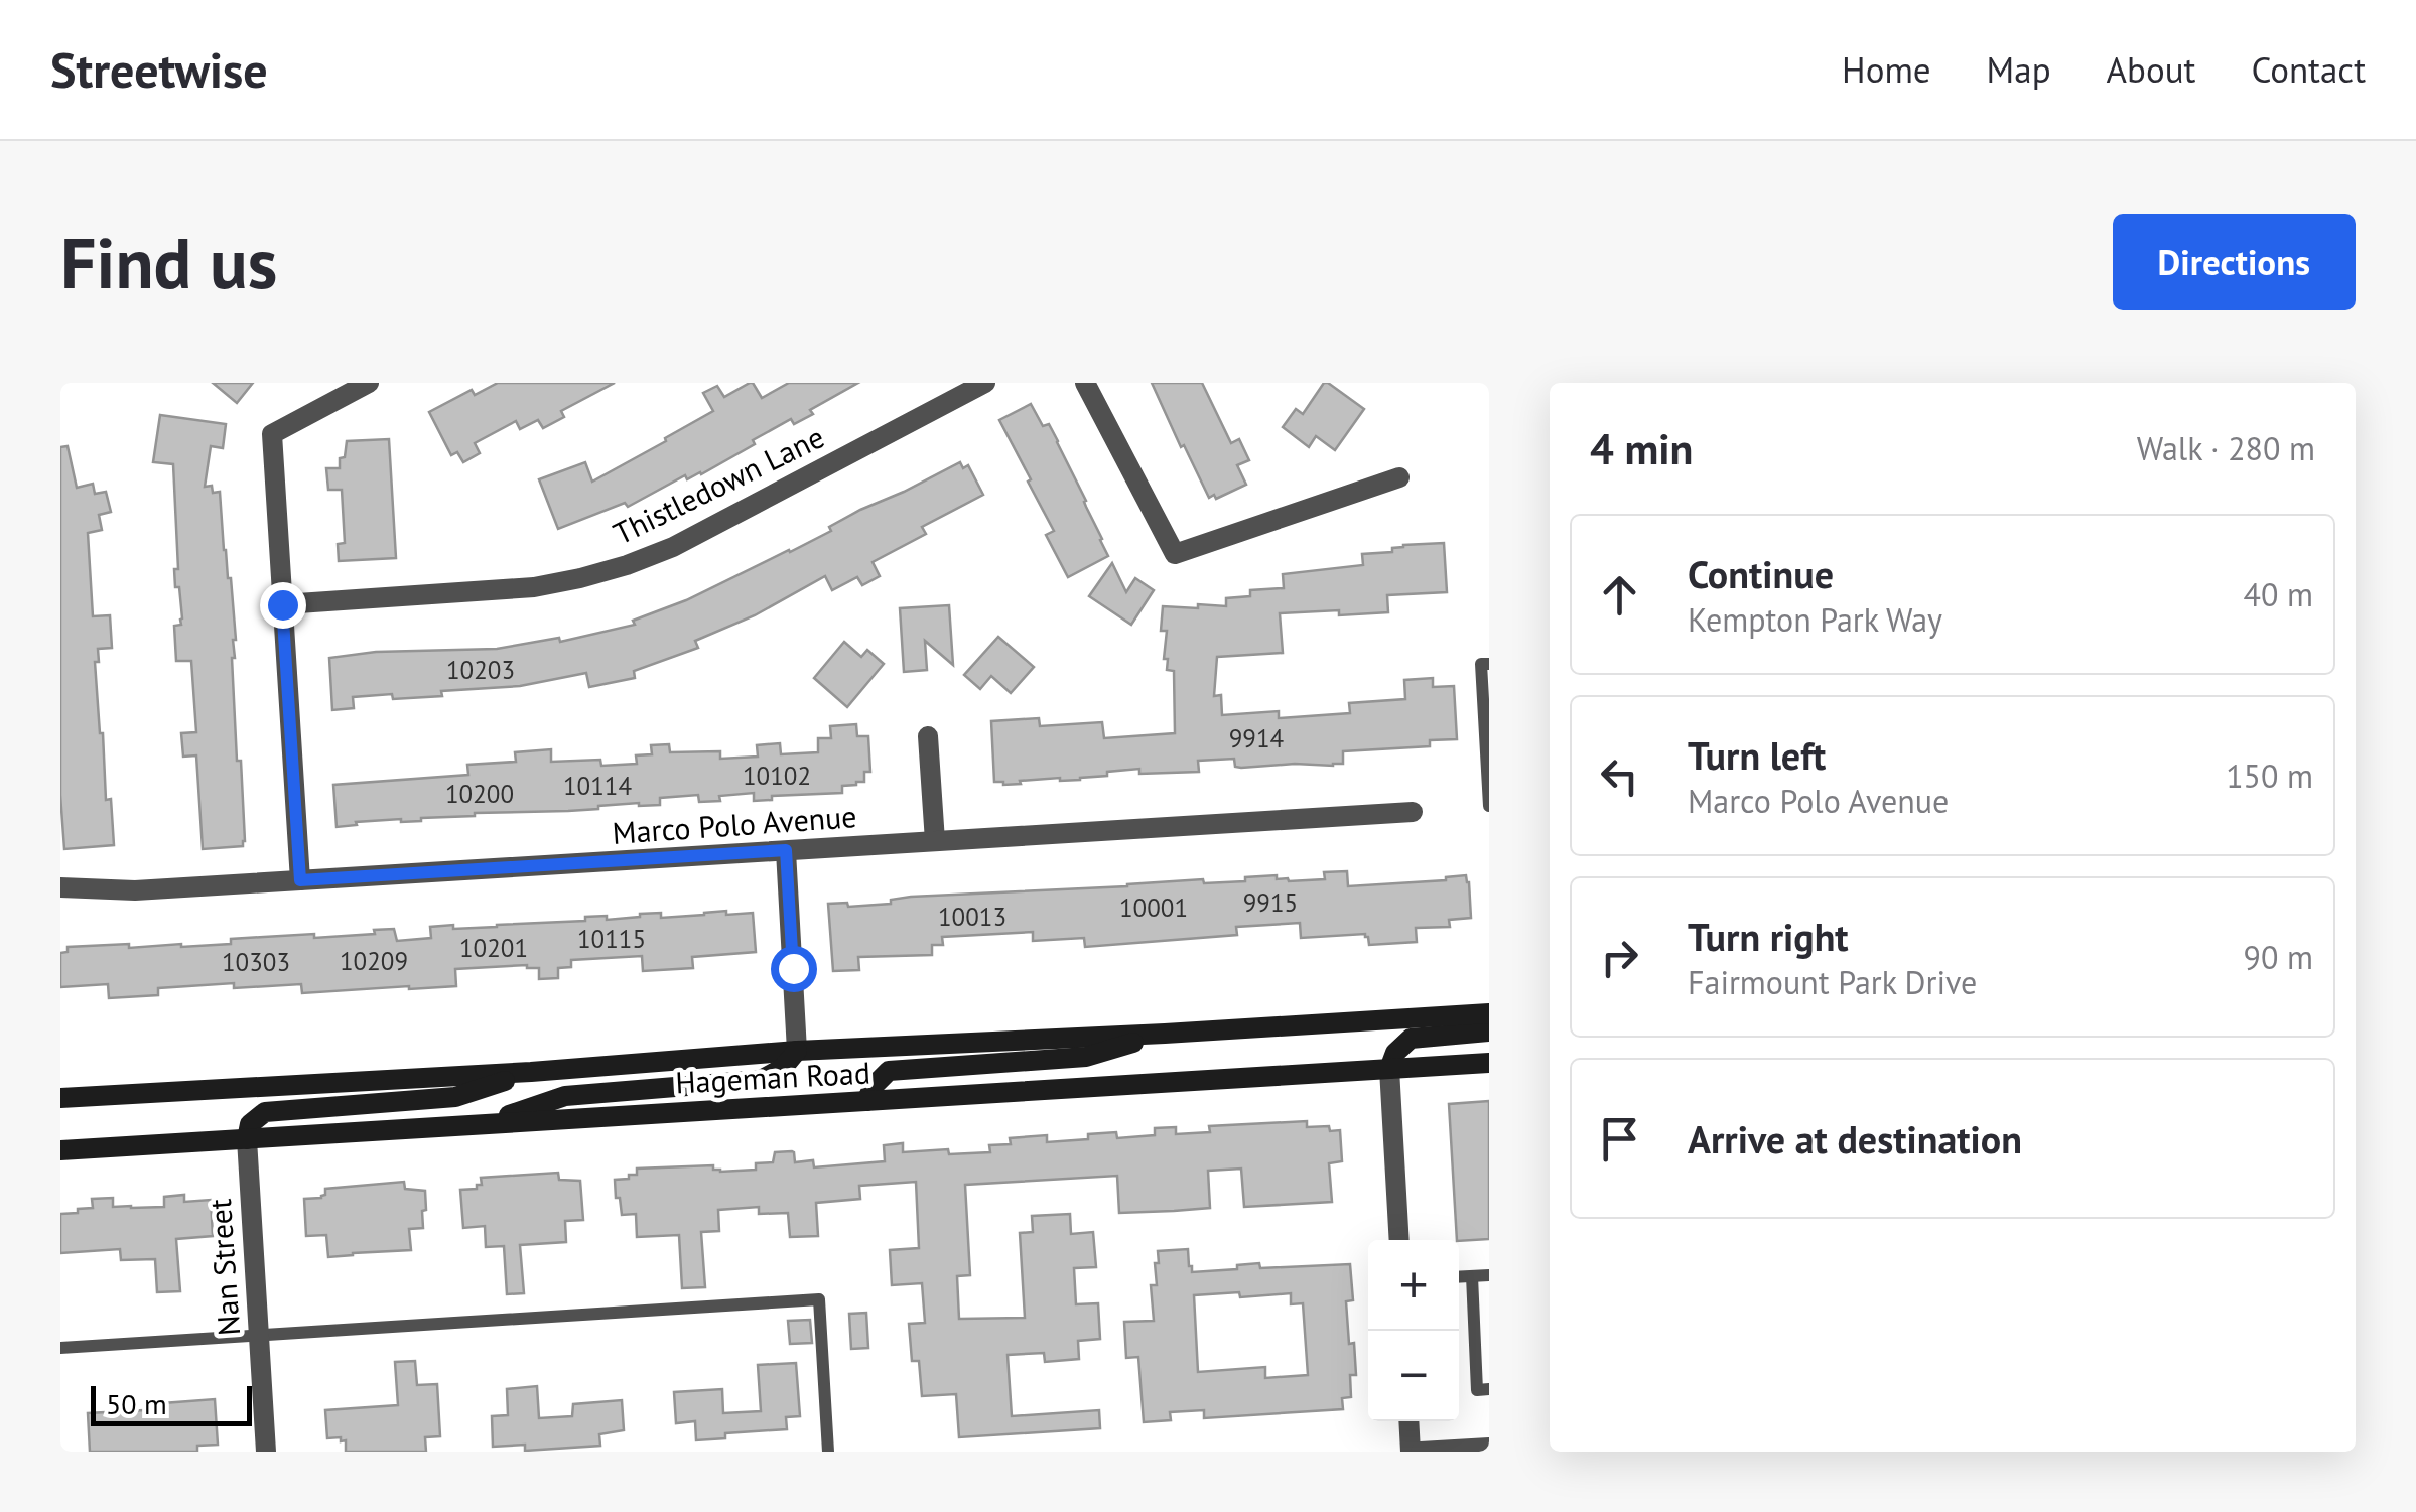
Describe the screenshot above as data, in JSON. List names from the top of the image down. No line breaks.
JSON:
{"streets":{"main road":["Hageman Road"],"street":["Thistledown Lane","Marco Polo Avenue","Nan Street"]},"crossings":[["Hageman Road","Nan Street"]],"house_numbers":["10203","9914","10102","10114","10200","9915","10001","10013","10115","10201","10209","10303"],"scale_bar":"50 m","page":{"header":"Streetwise","nav":["Home","Map","About","Contact"],"buttons":"Directions","title":"Find us","heading":["4 min","Walk · 280 m"],"list":[["Continue","Kempton Park Way","40 m"],["Turn left","Marco Polo Avenue","150 m"],["Turn right","Fairmount Park Drive","90 m"],"Arrive at destination"],"map_buttons":["+","−"],"scale":"50 m"}}
